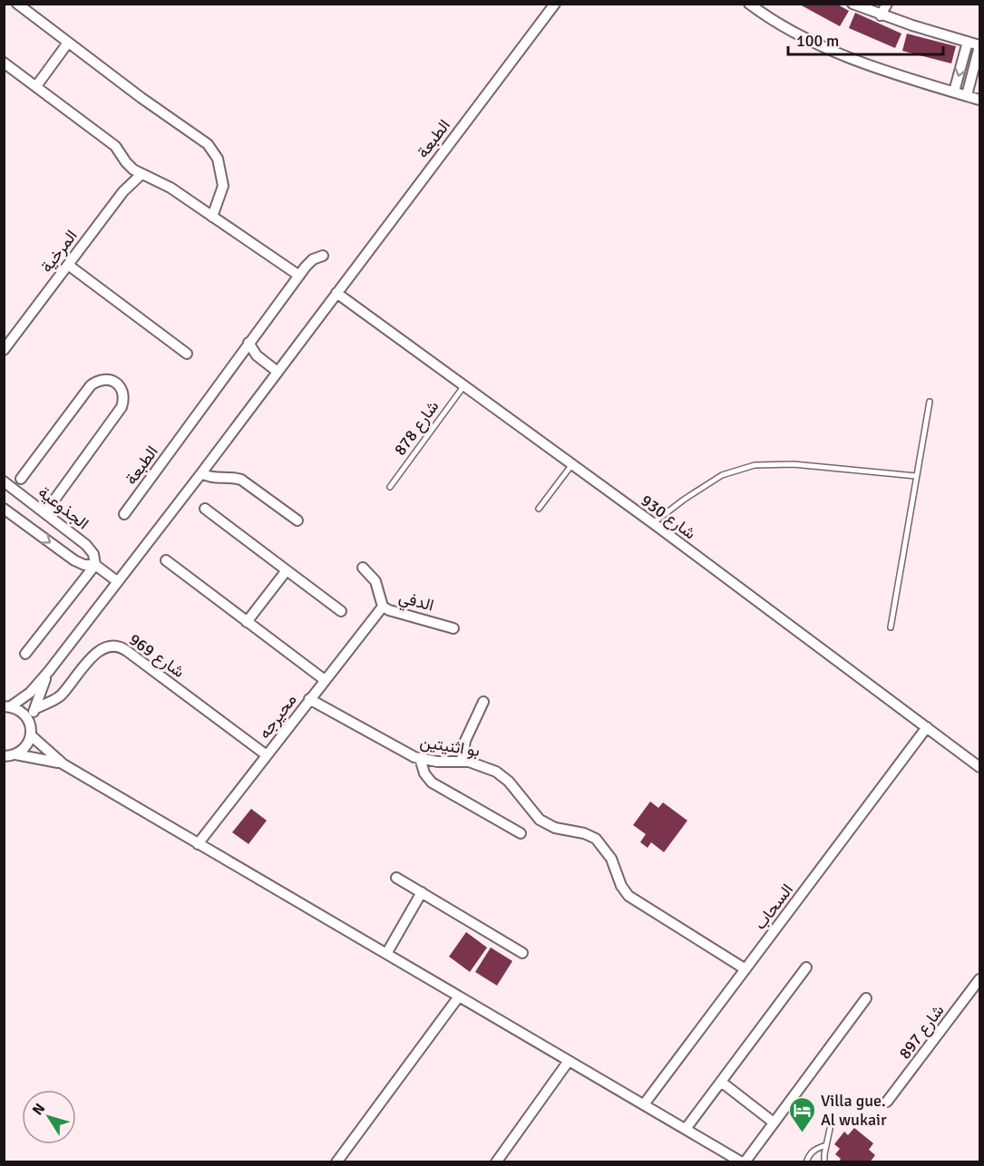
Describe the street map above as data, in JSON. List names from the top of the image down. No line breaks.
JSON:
{"streets":{"street":["الطبعة","المرخية","الجذوعية","شارع 930","الدفي","شارع 969","محيرجه","بو اثنيتين","السحاب","شارع 897"],"lane":["شارع 878"]},"crossings":[["الطبعة","الجذوعية"],["الطبعة","شارع 930"],["شارع 878","شارع 930"],["شارع 930","السحاب"],["الدفي","محيرجه"],["شارع 969","محيرجه"],["محيرجه","بو اثنيتين"],["بو اثنيتين","السحاب"]],"places":{"hotel":["Villa gue. Al wukair"]},"scale_bar":"100 m","north":"top left"}
